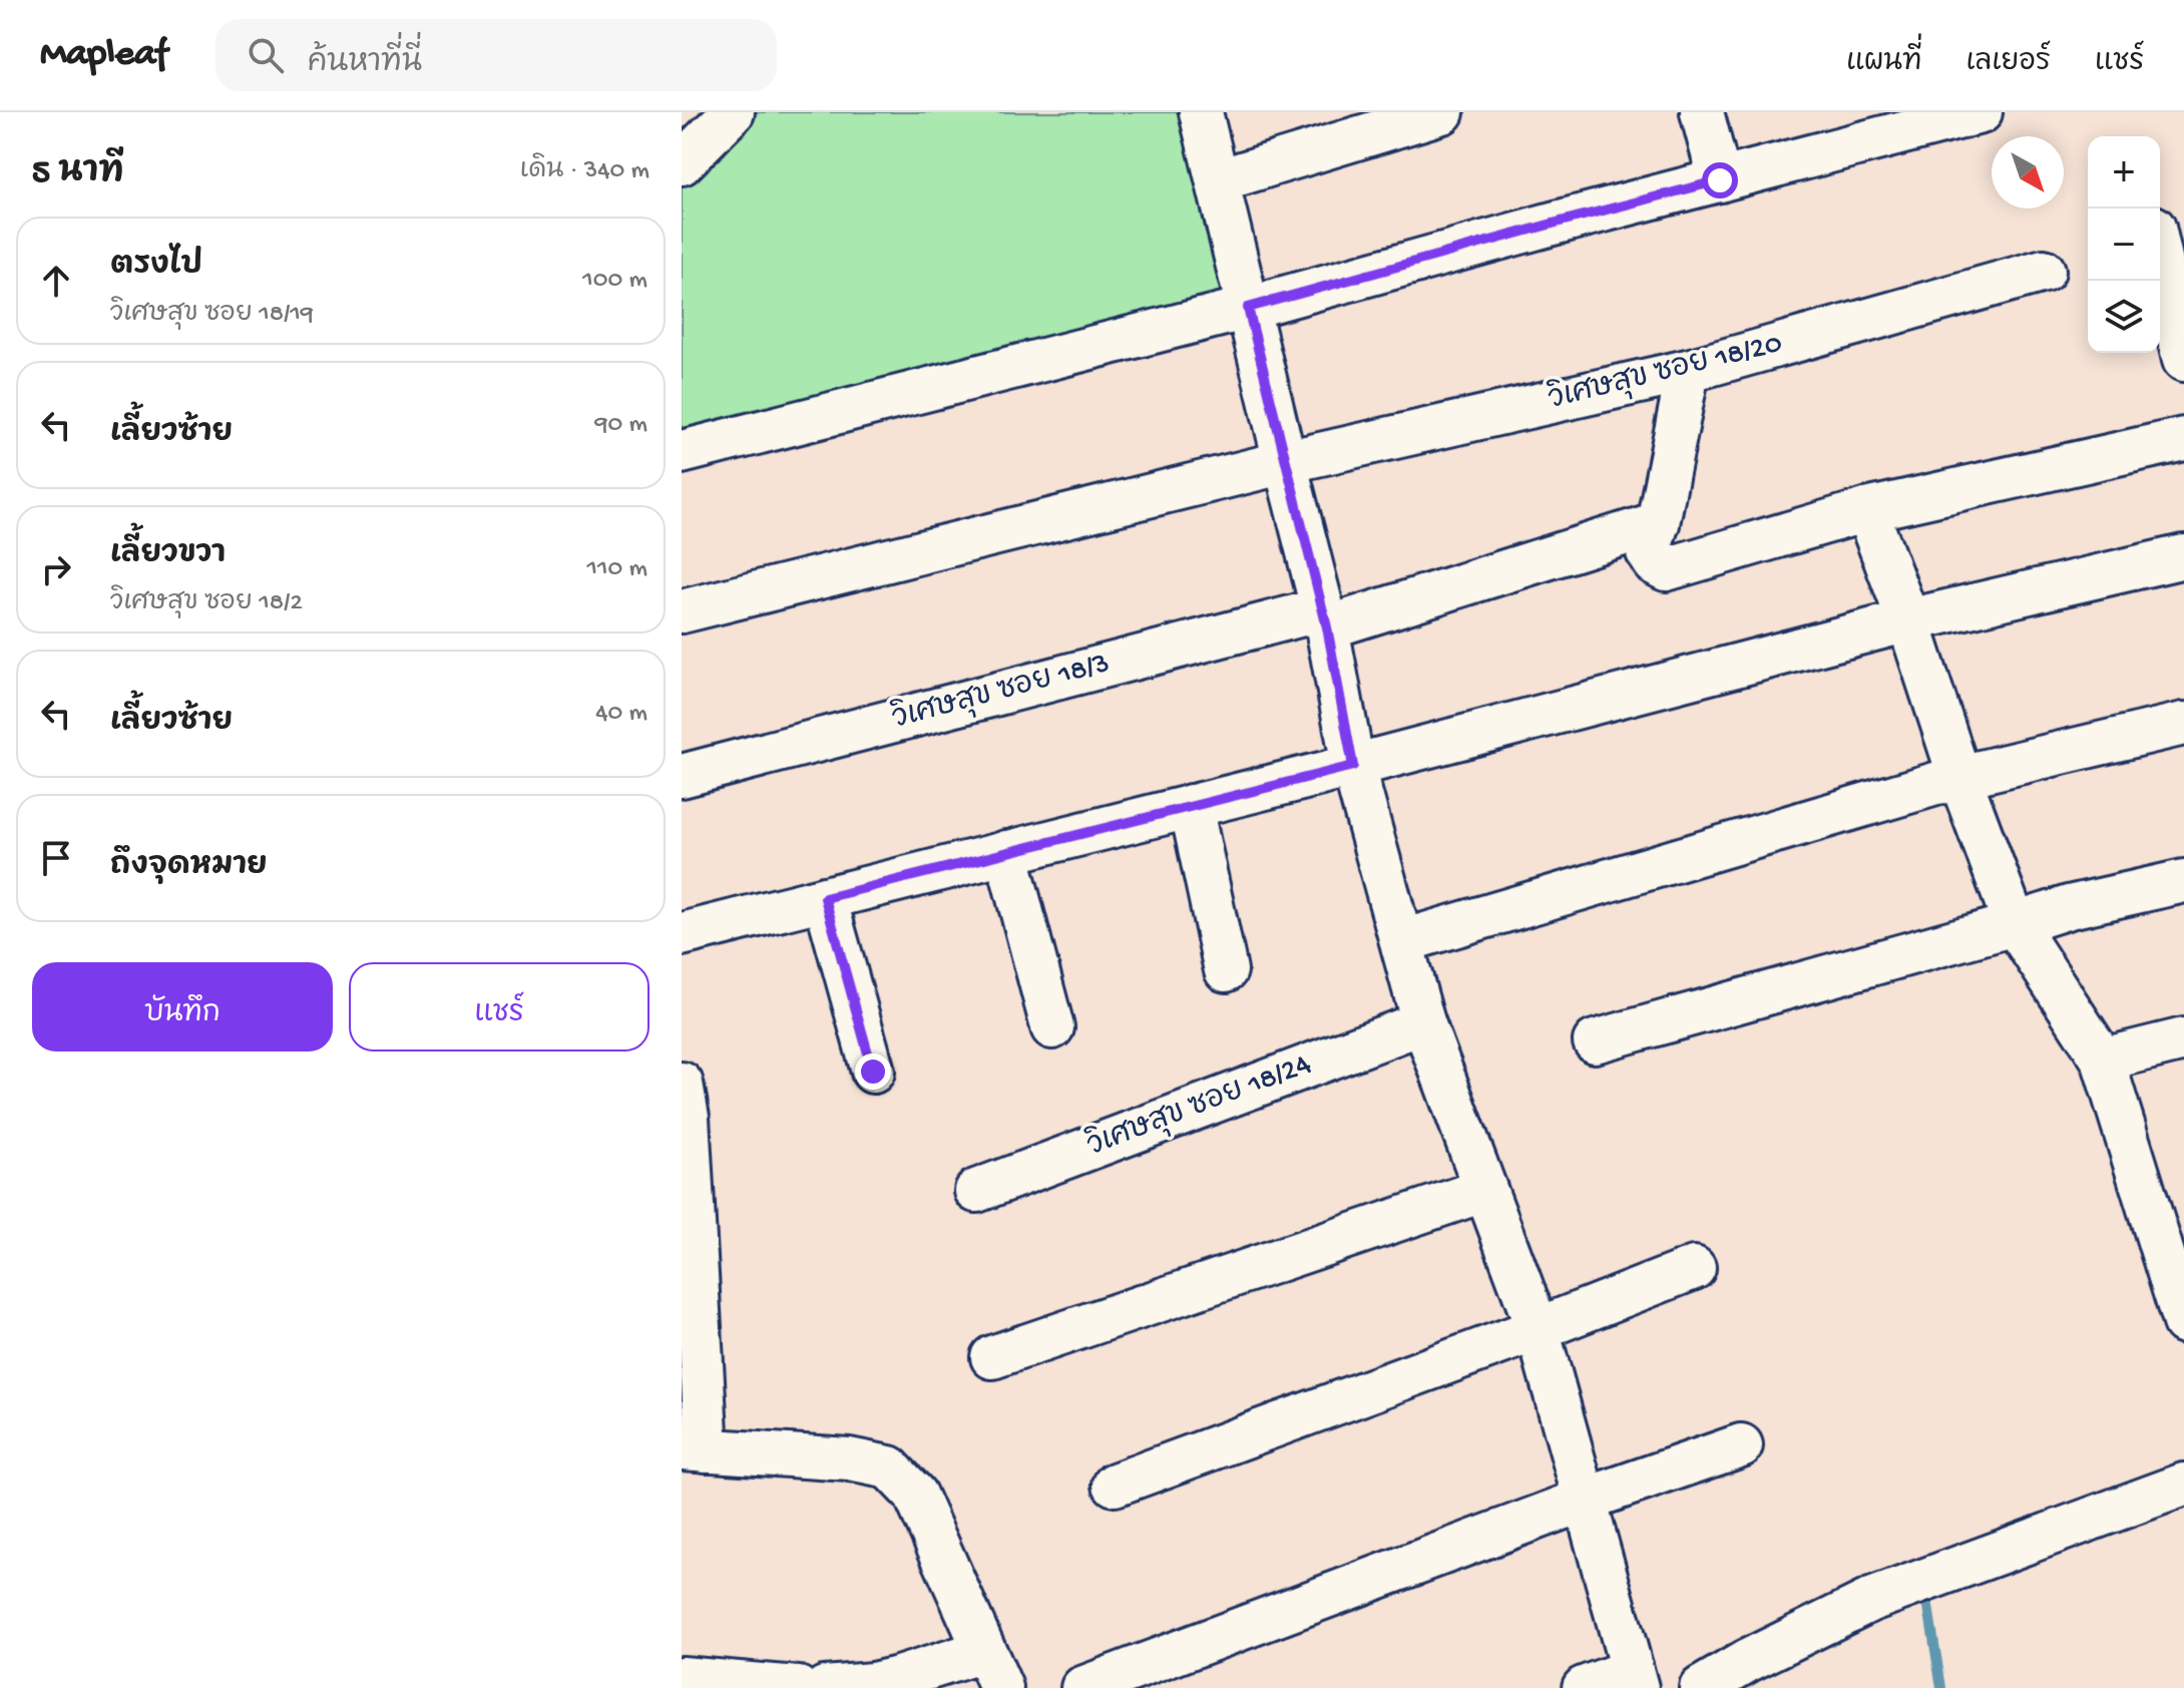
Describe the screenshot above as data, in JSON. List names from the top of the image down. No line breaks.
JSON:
{"streets":{"street":["วิเศษสุข ซอย 18/20","วิเศษสุข ซอย 18/3","วิเศษสุข ซอย 18/24"]},"north":"bottom right","page":{"header":"Mapleaf","search":"ค้นหาที่นี่","nav":["แผนที่","เลเยอร์","แชร์"],"heading":["5 นาที","เดิน · 340 m"],"map_buttons":["+","−"],"list":[["ตรงไป","วิเศษสุข ซอย 18/19","100 m"],["เลี้ยวซ้าย","90 m"],["เลี้ยวขวา","วิเศษสุข ซอย 18/2","110 m"],["เลี้ยวซ้าย","40 m"],"ถึงจุดหมาย"],"buttons":["บันทึก","แชร์"]}}
